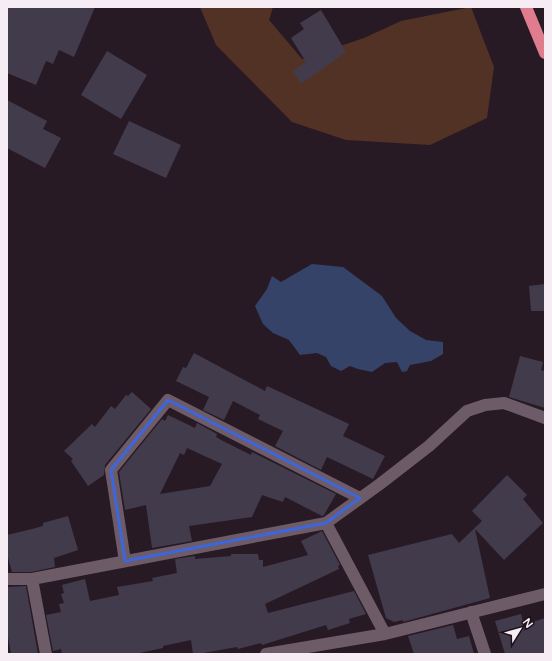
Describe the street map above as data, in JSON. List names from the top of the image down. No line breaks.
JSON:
{"north":"top right"}
